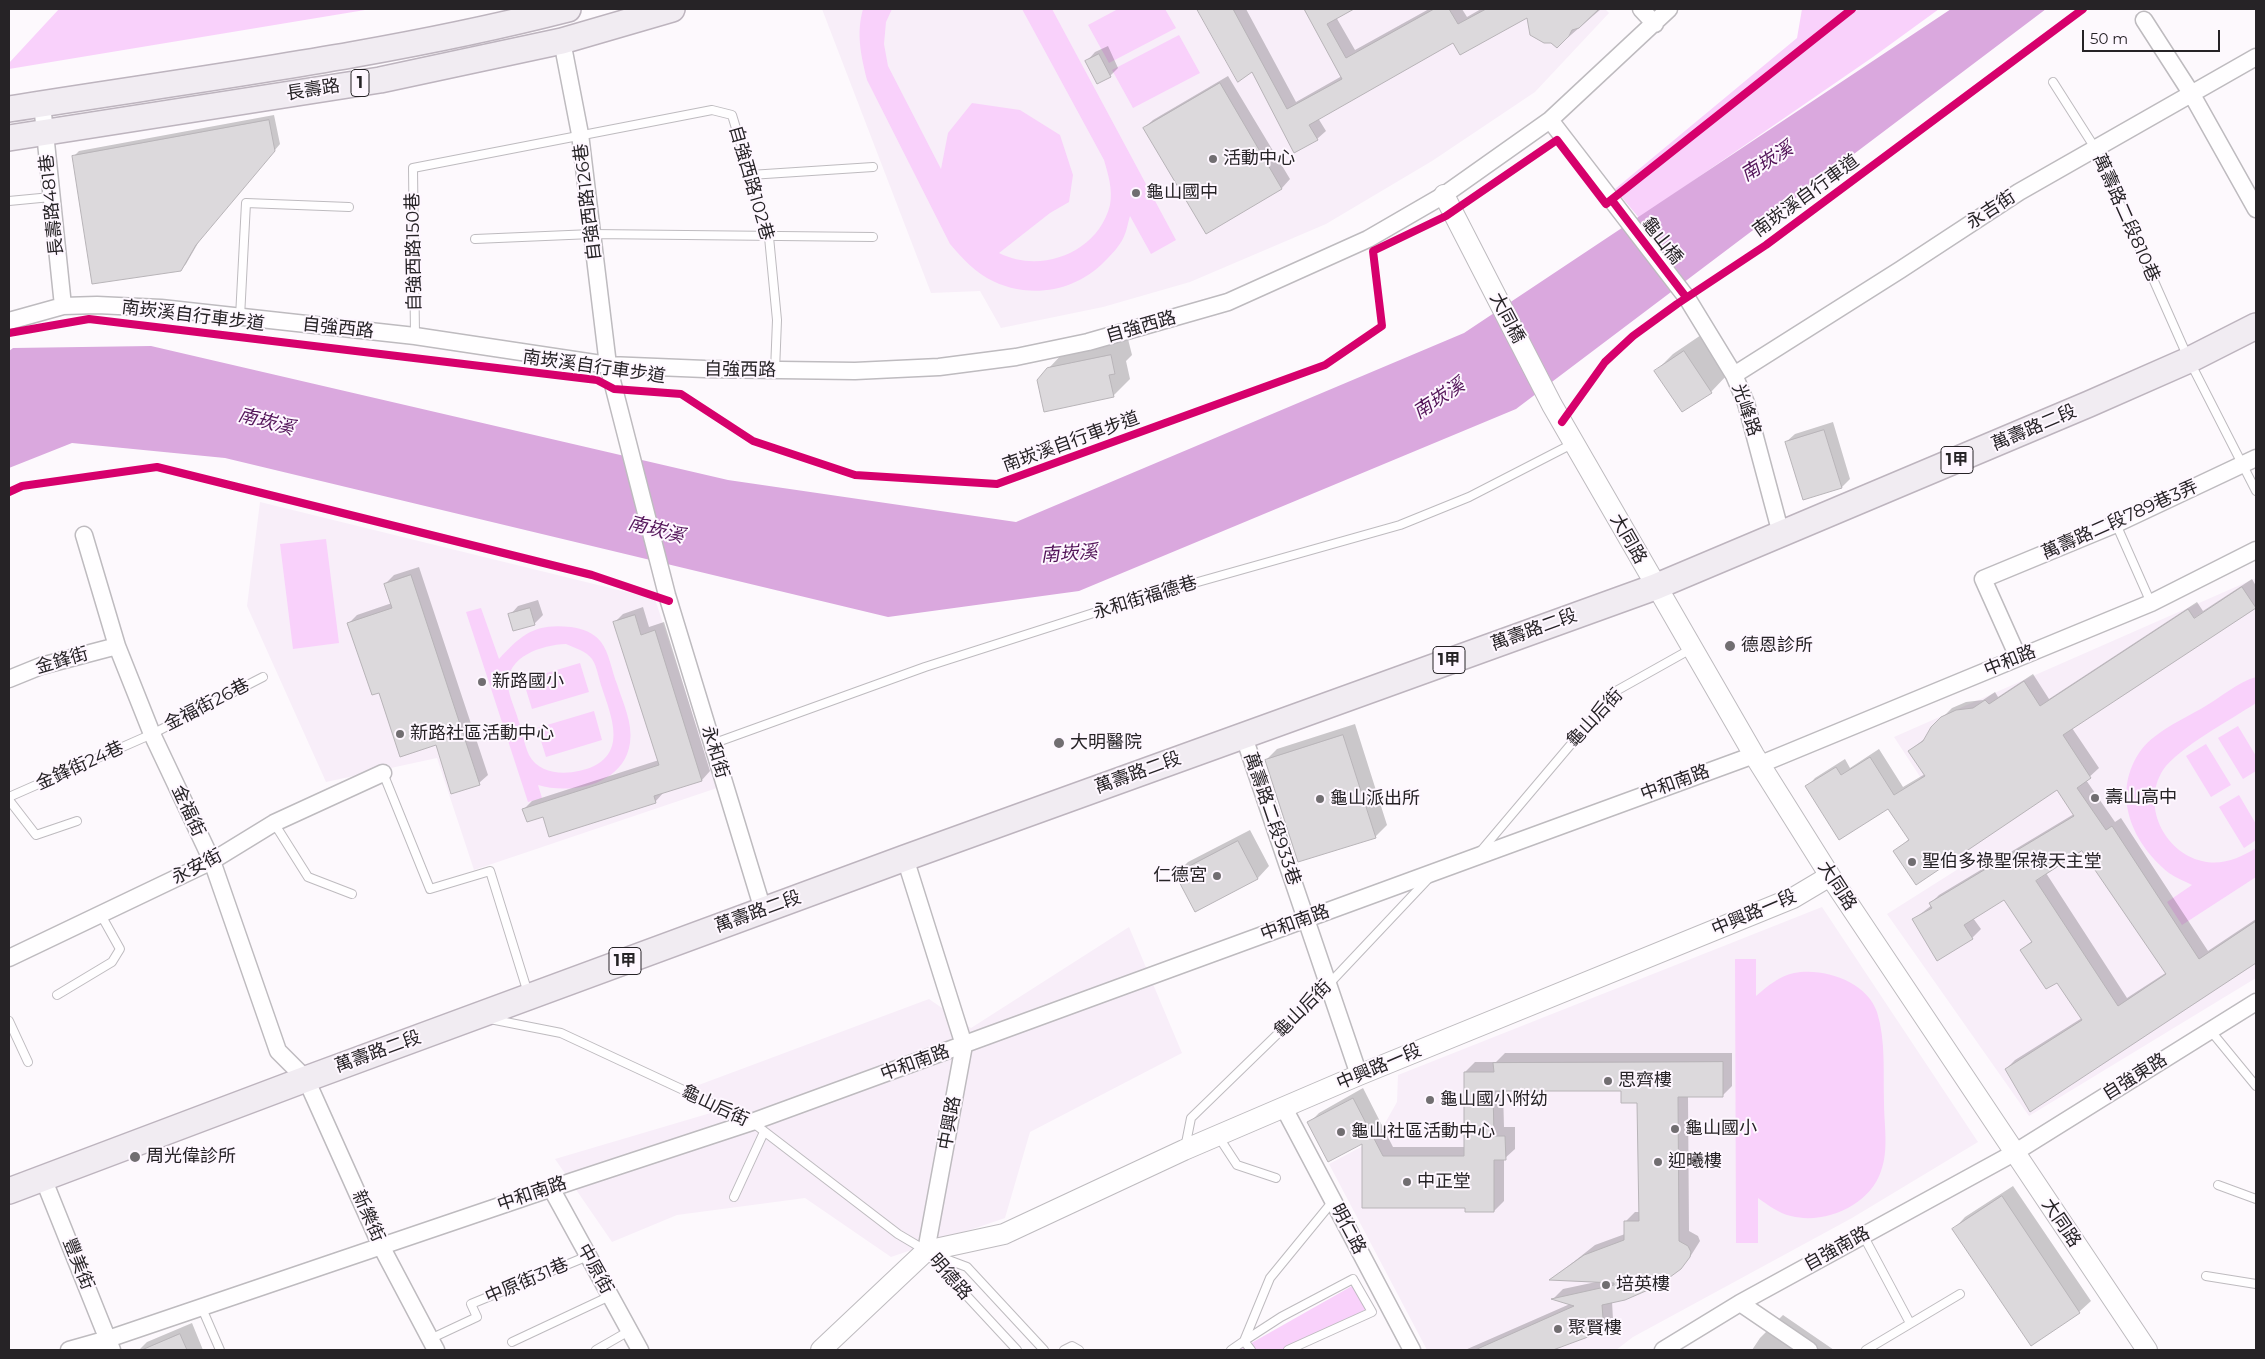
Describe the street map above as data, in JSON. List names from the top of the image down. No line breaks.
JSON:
{"streets":{"main road":["1","長壽路","萬壽路二段","1甲"],"street":["自強西路126巷","長壽路481巷","永吉街","龜山橋","大同橋","自強西路","光峰路","萬壽路二段789巷3弄","大同路","金鋒街","中和路","永和街","中和南路","金福街","萬壽路二段933巷","永安街","中興路一段","自強東路","中興路","新樂街","明仁路","自強南路","豐美街","中原街"],"lane":["自強西路102巷","萬壽路二段810巷","自強西路150巷","永和街福德巷","金福街26巷","龜山后街","金鋒街24巷","明德路","中原街31巷"],"cycle path":["南崁溪自行車道","南崁溪自行車步道"]},"crossings":[["長壽路","自強西路126巷"],["長壽路","長壽路481巷"],["自強西路102巷","自強西路126巷"],["自強西路102巷","自強西路150巷"],["自強西路102巷","自強西路"],["自強西路126巷","自強西路150巷"],["自強西路126巷","自強西路"],["自強西路126巷","永和街"],["長壽路481巷","自強西路"],["永吉街","萬壽路二段810巷"],["永吉街","光峰路"],["萬壽路二段810巷","萬壽路二段"],["萬壽路二段810巷","萬壽路二段789巷3弄"],["龜山橋","光峰路"],["自強西路150巷","自強西路"],["大同橋","自強西路"],["大同橋","大同路"],["自強西路","永和街"],["光峰路","萬壽路二段"],["萬壽路二段","大同路"],["萬壽路二段","龜山后街"],["萬壽路二段","永和街"],["萬壽路二段","金福街"],["萬壽路二段","萬壽路二段933巷"],["萬壽路二段","中興路"],["萬壽路二段","新樂街"],["萬壽路二段","豐美街"],["萬壽路二段789巷3弄","中和路"],["大同路","永和街福德巷"],["大同路","中和路"],["大同路","龜山后街"],["大同路","中和南路"],["大同路","中興路一段"],["大同路","自強東路"],["大同路","自強南路"],["永和街福德巷","永和街"],["金鋒街","金福街"],["中和路","中和南路"],["金福街26巷","金鋒街24巷"],["金福街26巷","金福街"],["龜山后街","中和南路"],["龜山后街","萬壽路二段933巷"],["龜山后街","中興路一段"],["龜山后街","中興路"],["龜山后街","明德路"],["金鋒街24巷","金福街"],["中和南路","萬壽路二段933巷"],["中和南路","中興路"],["中和南路","新樂街"],["中和南路","豐美街"],["中和南路","中原街"],["金福街","永安街"],["金福街","新樂街"],["萬壽路二段933巷","中興路一段"],["中興路一段","中興路"],["中興路一段","明仁路"],["中興路一段","明德路"],["自強東路","自強南路"],["中興路","明德路"],["新樂街","中原街31巷"],["中原街","中原街31巷"]],"water":["南崁溪"],"places":["活動中心","龜山國中","德恩診所","新路國小","新路社區活動中心","大明醫院","壽山高中","龜山派出所","聖伯多祿聖保祿天主堂","仁德宮","思齊樓","龜山國小附幼","龜山國小","龜山社區活動中心","周光偉診所","迎曦樓","中正堂","培英樓","聚賢樓"],"scale_bar":"50 m"}
